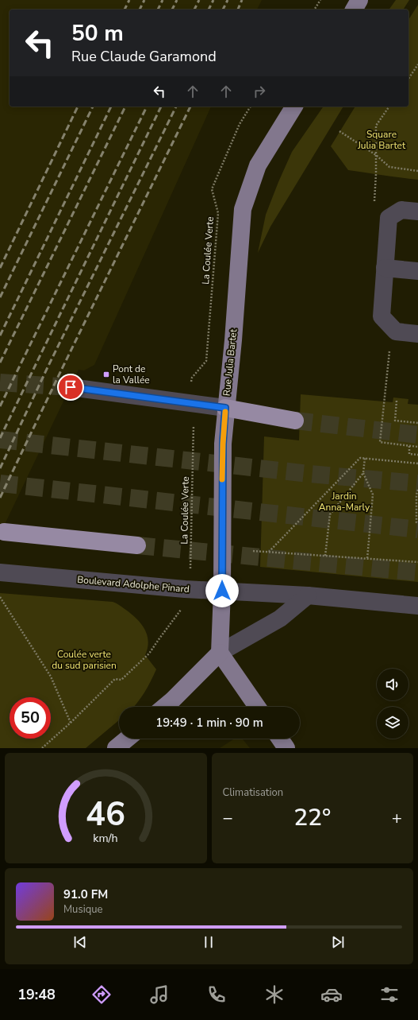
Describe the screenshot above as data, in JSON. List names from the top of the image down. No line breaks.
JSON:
{"streets":{"main road":["Rue Julia Bartet"],"street":["Boulevard Adolphe Pinard"],"path":["La Coulée Verte"]},"crossings":[["Rue Julia Bartet","Boulevard Adolphe Pinard"]],"parks":["Square Julia Bartet","Jardin Anna-Marly","Coulée verte du sud parisien"],"places":{"transit":["Pont de la Vallée"]},"page":{"turn":["50 m","Rue Claude Garamond"],"limit":"50","trip":"19:49 · 1 min · 90 m","tile":"Climatisation","heat":["−","22°","+"],"song":["91.0 FM","Musique"],"tabs":"19:48","gauge":["46","km/h"]}}
